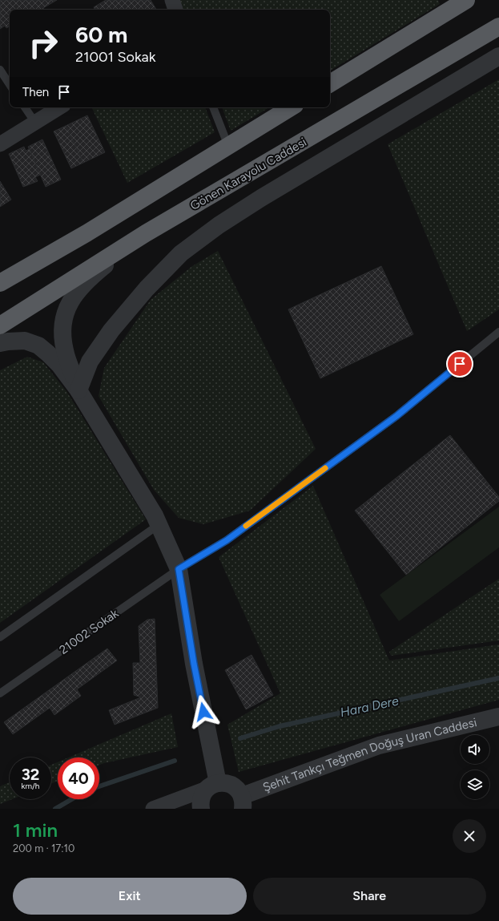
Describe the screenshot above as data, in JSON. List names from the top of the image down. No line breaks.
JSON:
{"streets":{"highway":["Gönen Karayolu Caddesi"],"street":["Şehit Tankçı Teğmen Doğuş Uran Caddesi"],"lane":["21002 Sokak"]},"water":["Hara Dere"],"page":{"turn":["60 m","21001 Sokak"],"then":"Then","speed":"32 km/h","limit":"40","heading":["1 min","200 m · 17:10"],"buttons":["Exit","Share"]}}
